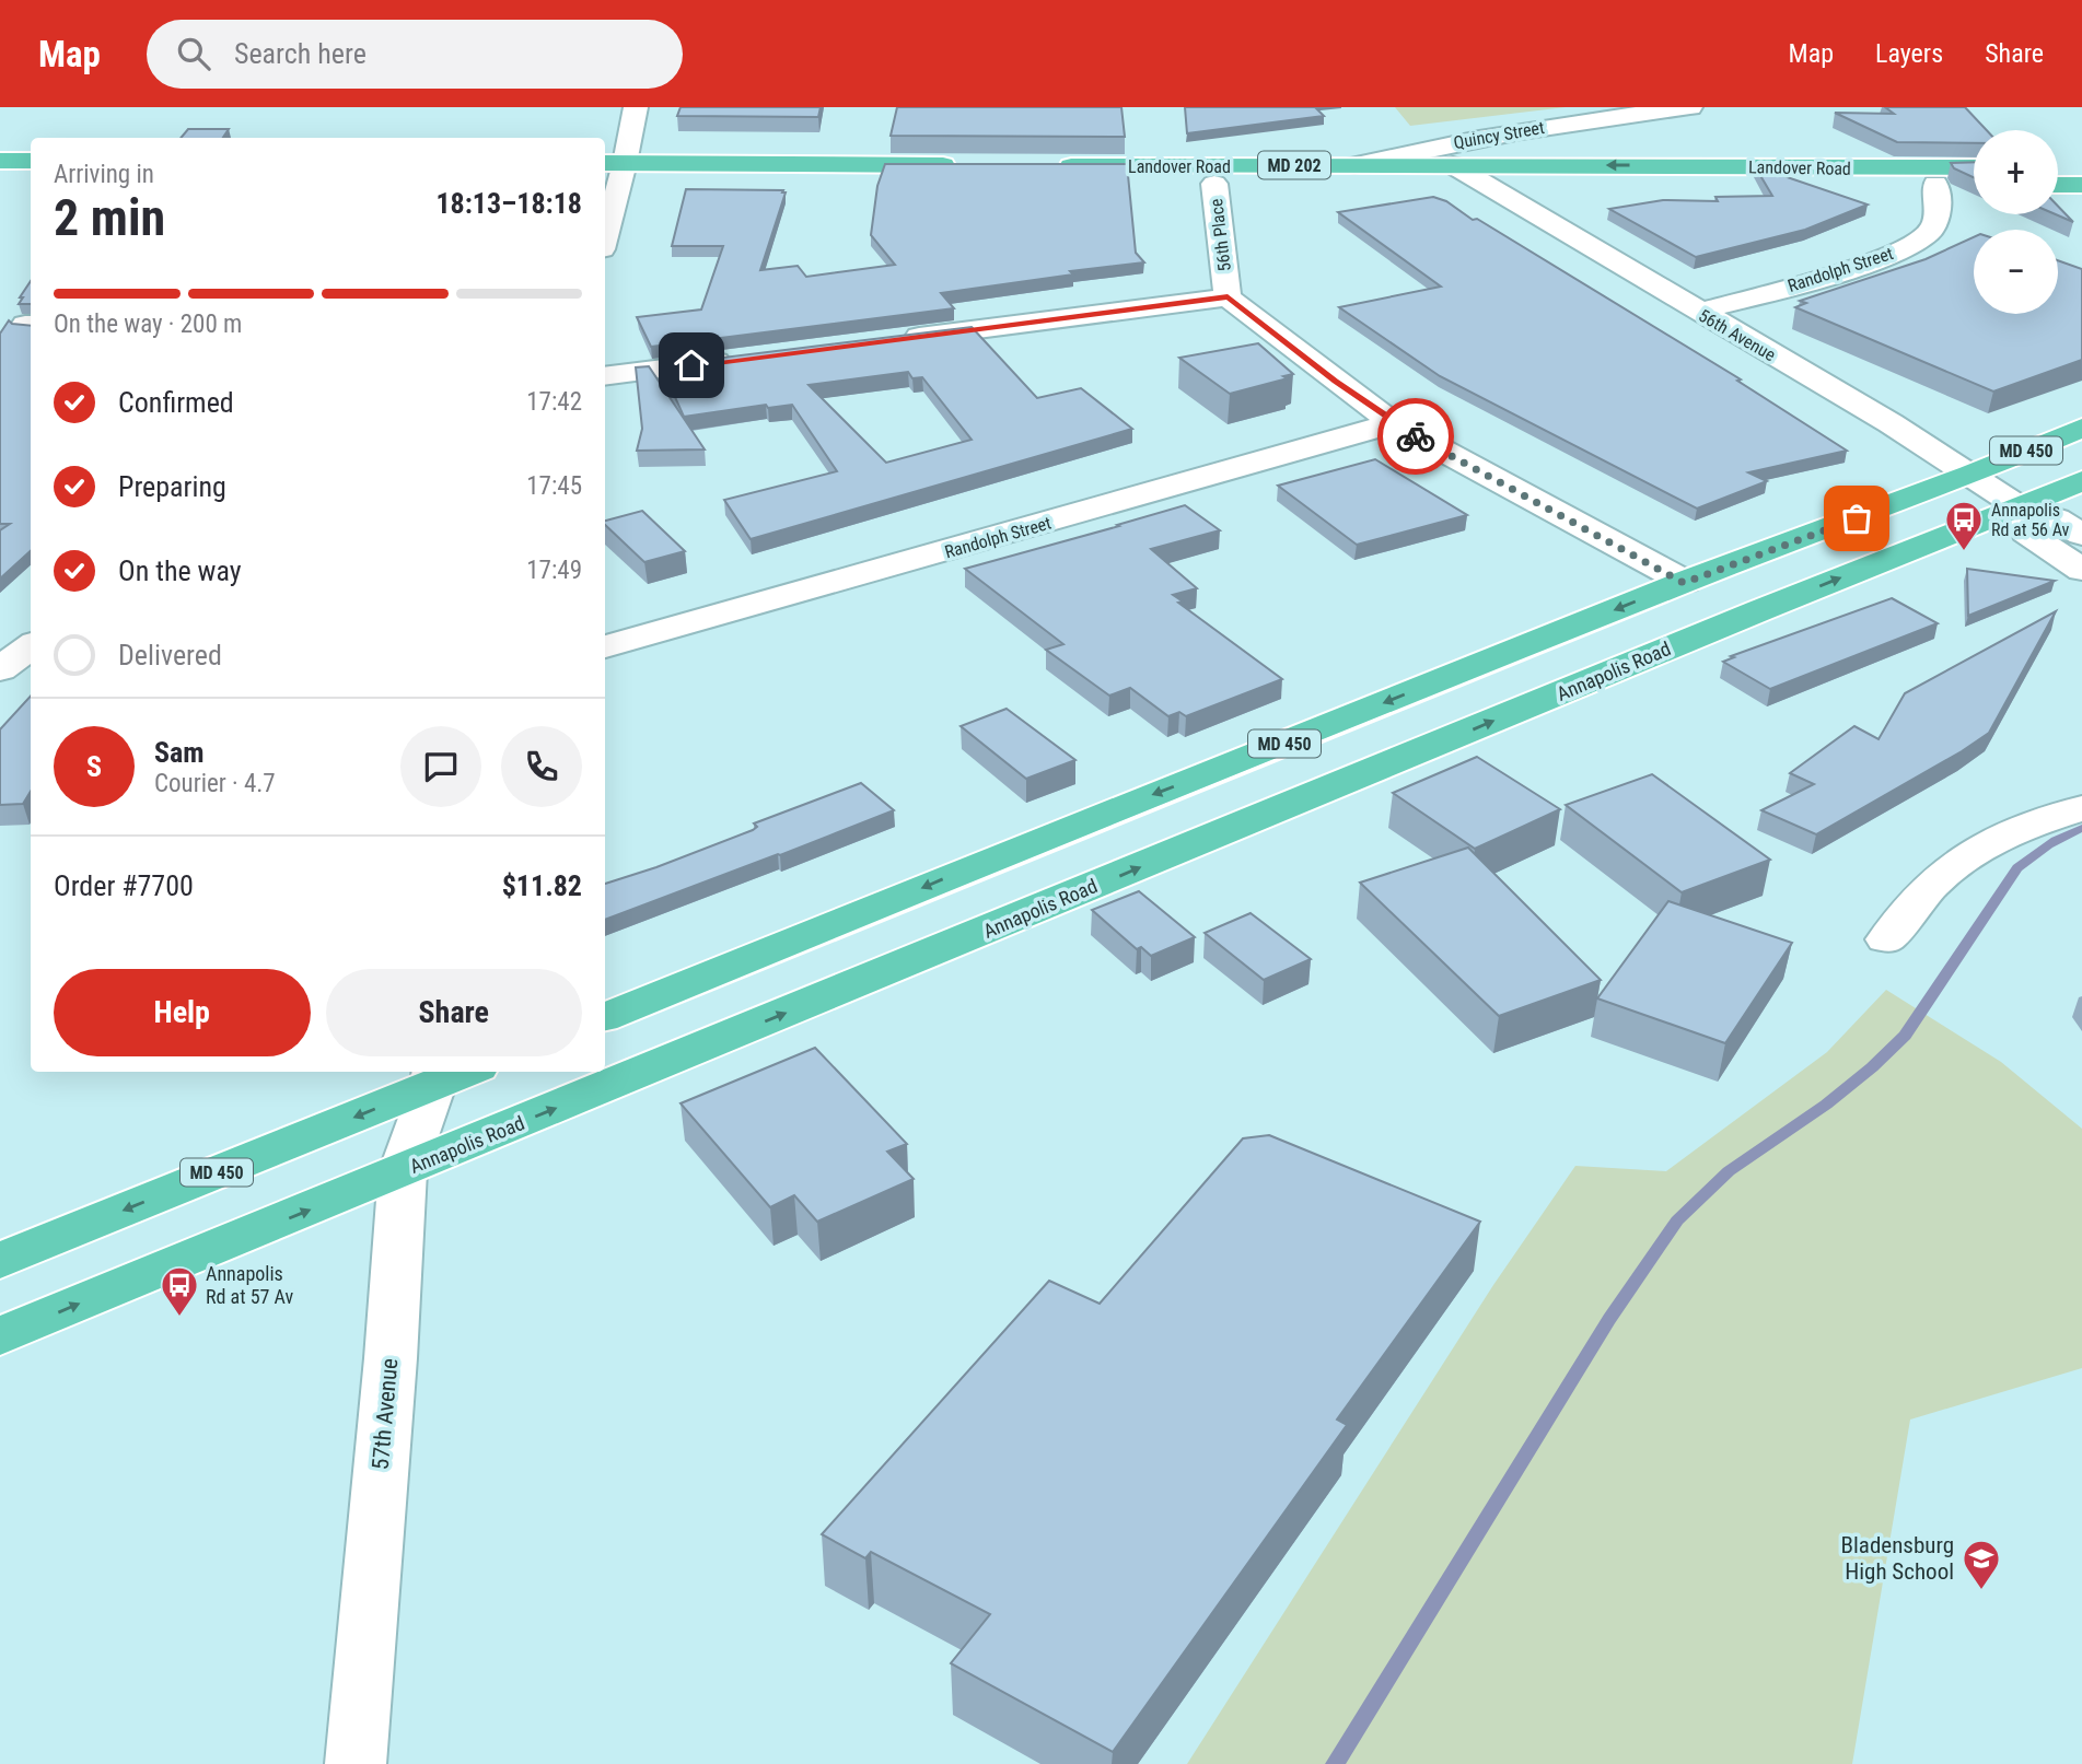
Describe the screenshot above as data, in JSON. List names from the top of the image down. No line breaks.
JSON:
{"streets":{"main road":["MD 202","Landover Road","MD 450","Annapolis Road"],"street":["Quincy Street","56th Place","Randolph Street","56th Avenue","57th Avenue"]},"crossings":[["Quincy Street","Landover Road"],["Landover Road","56th Place"],["Landover Road","Randolph Street"],["Landover Road","56th Avenue"],["56th Place","Randolph Street"],["56th Place","MD 450"],["Randolph Street","56th Avenue"],["56th Avenue","MD 450"],["56th Avenue","Annapolis Road"],["MD 450","57th Avenue"],["Annapolis Road","57th Avenue"]],"places":{"bus stop":["Annapolis Rd at 56 Av","Annapolis Rd at 57 Av"],"school or university":["Bladensburg High School"]},"page":{"header":"Map","search":"Search here","nav":["Map","Layers","Share"],"map_buttons":["+","−"],"heading":["2 min","Arriving in","18:13–18:18"],"panel":["Sam","Courier · 4.7","Order #7700","$11.82"],"bar":"On the way · 200 m","list":[["Confirmed","17:42"],["Preparing","17:45"],["On the way","17:49"],"Delivered"],"round":"S","buttons":["Help","Share"]}}
